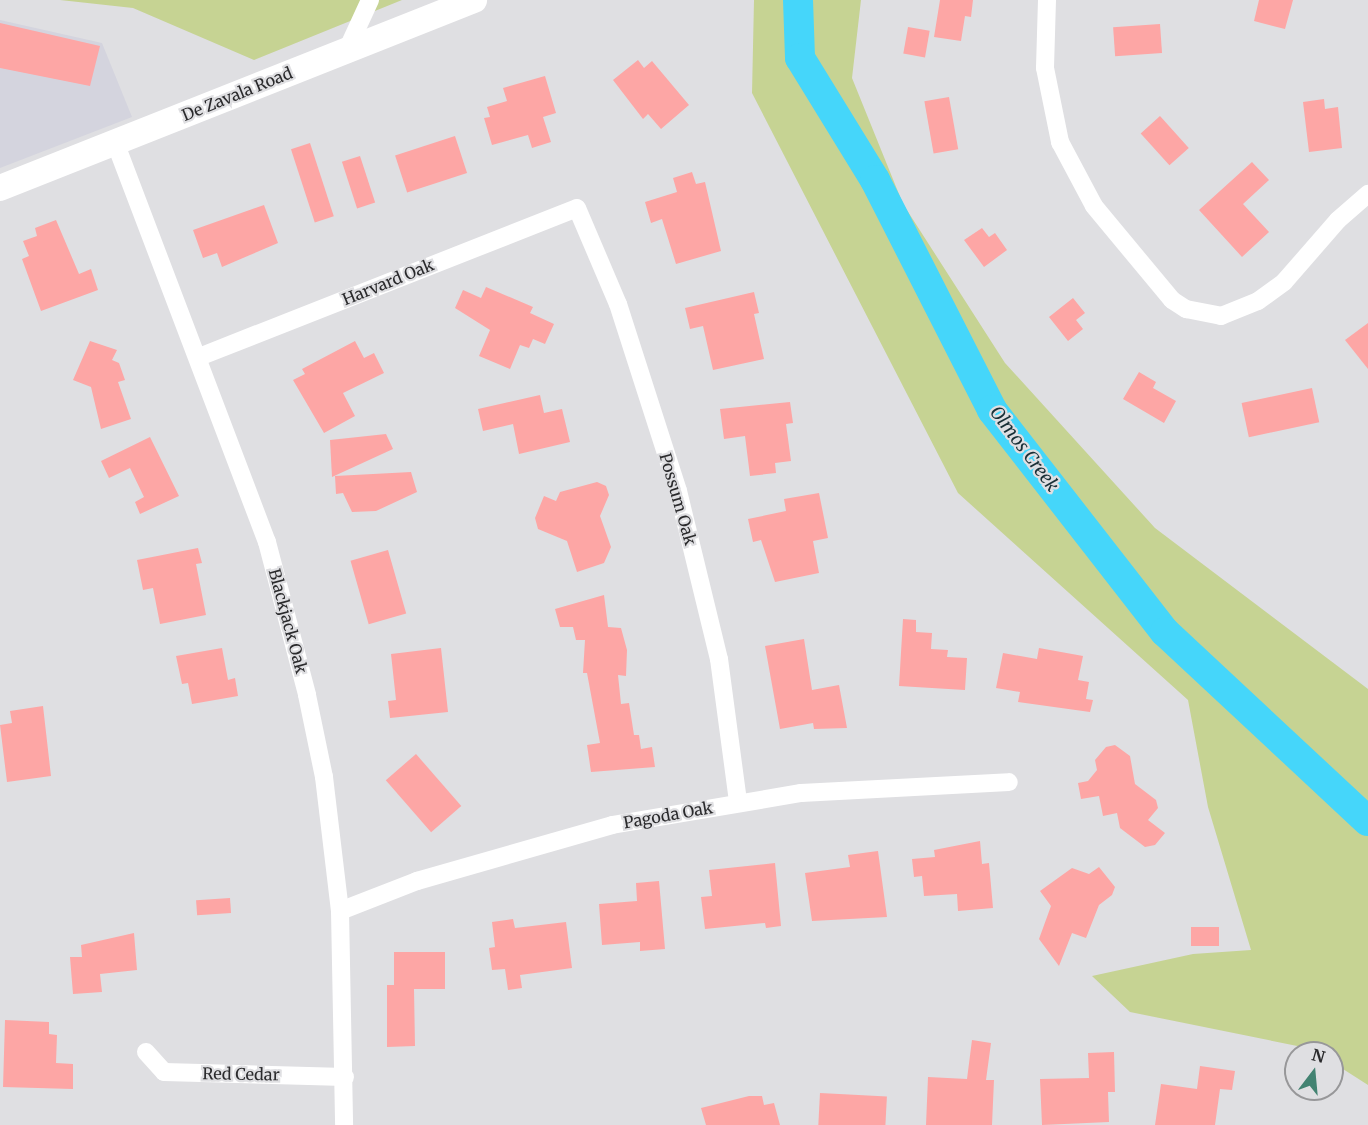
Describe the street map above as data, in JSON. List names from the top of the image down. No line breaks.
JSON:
{"streets":{"main road":["De Zavala Road"],"street":["Harvard Oak","Possum Oak","Blackjack Oak","Pagoda Oak","Red Cedar"]},"crossings":[["De Zavala Road","Blackjack Oak"],["Harvard Oak","Possum Oak"],["Harvard Oak","Blackjack Oak"],["Possum Oak","Pagoda Oak"],["Blackjack Oak","Pagoda Oak"],["Blackjack Oak","Red Cedar"]],"water":["Olmos Creek"],"north":"top"}
